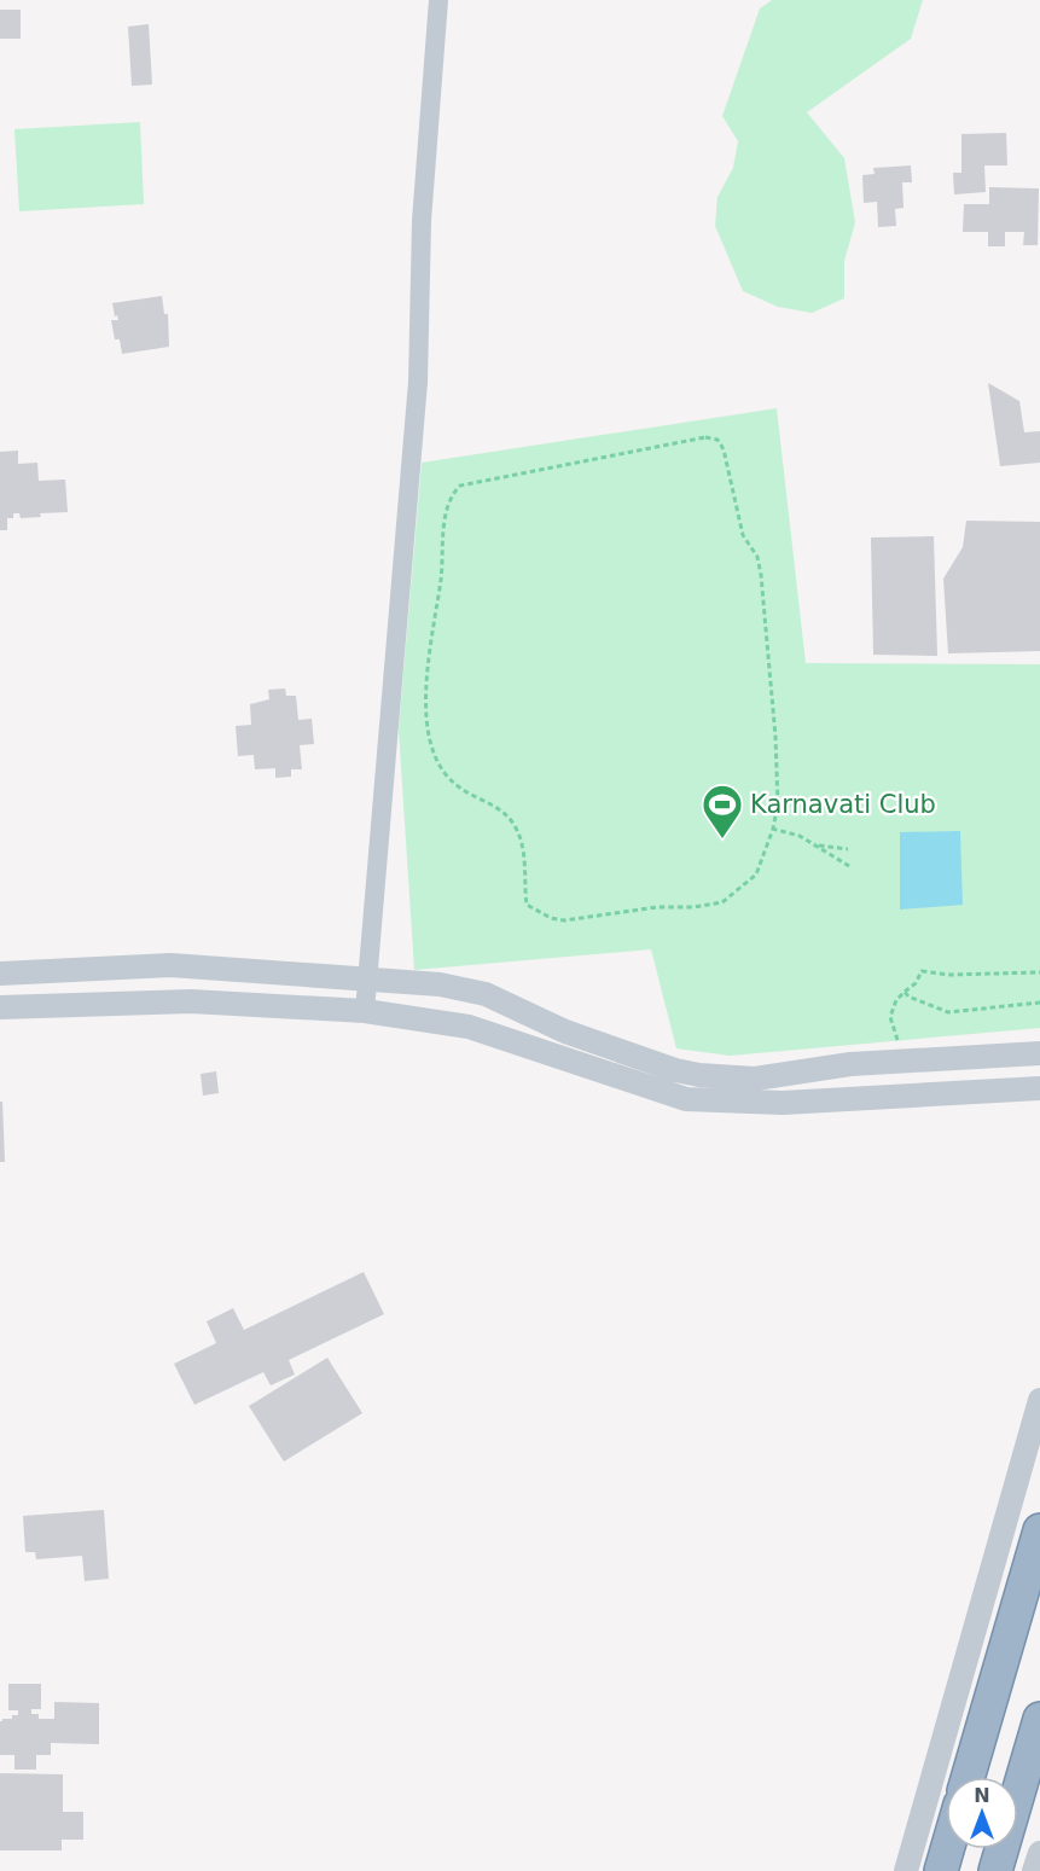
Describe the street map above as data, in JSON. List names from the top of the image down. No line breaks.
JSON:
{"places":{"sports":["Karnavati Club"]},"north":"top"}
